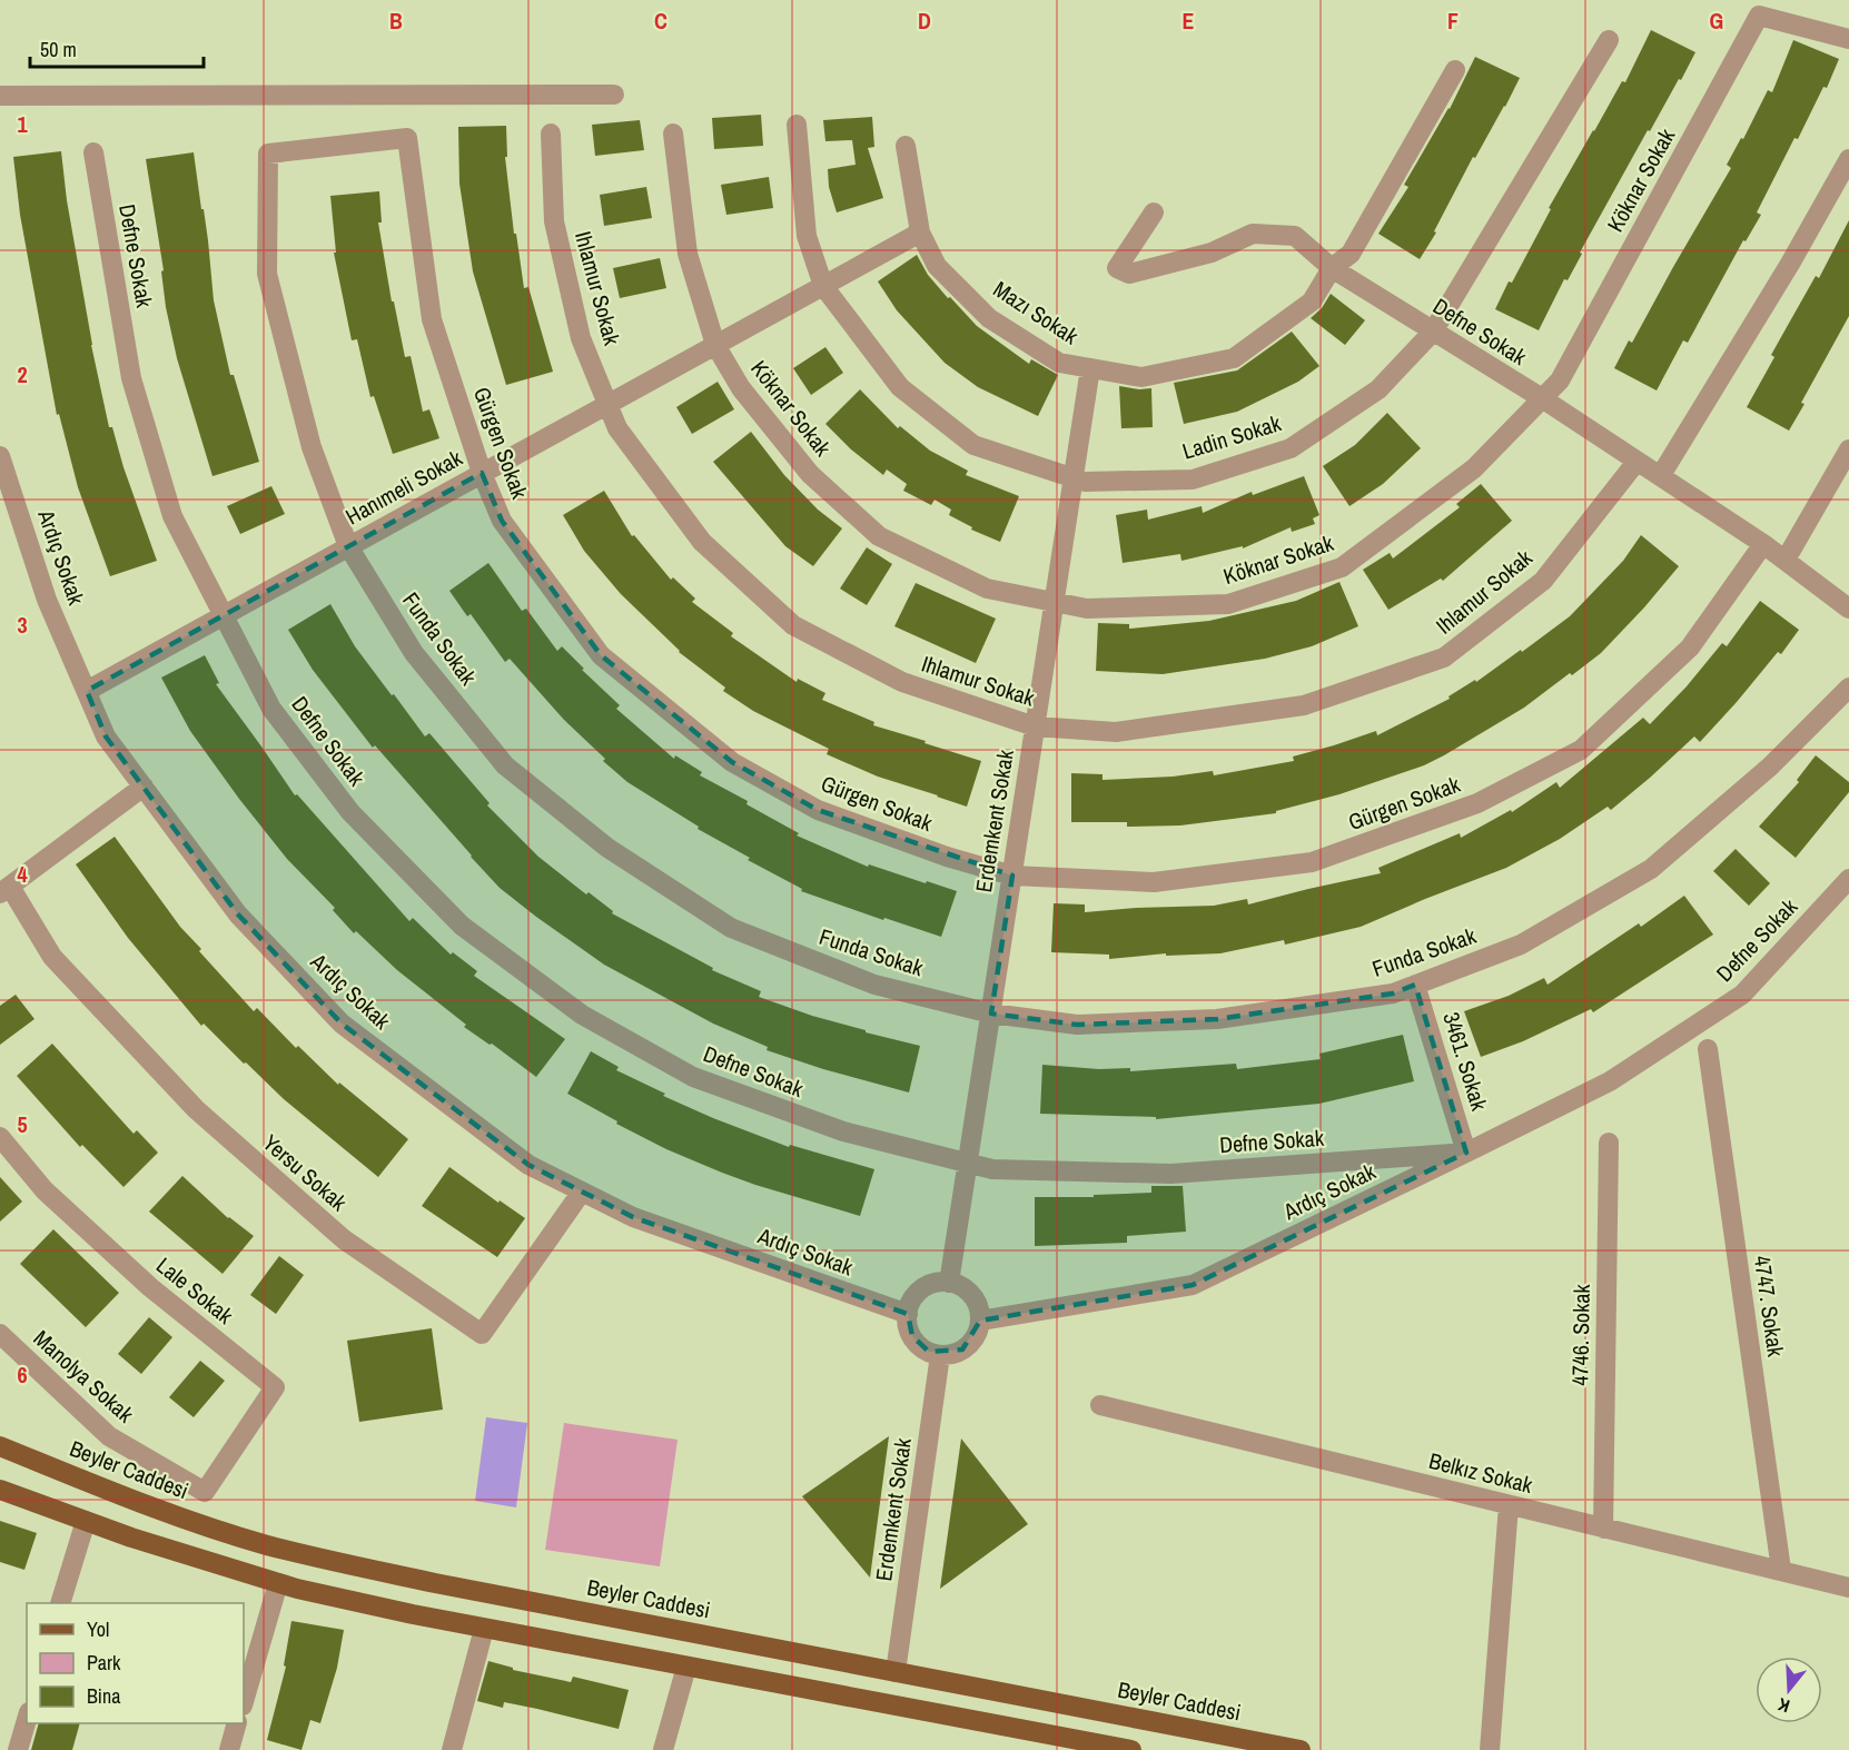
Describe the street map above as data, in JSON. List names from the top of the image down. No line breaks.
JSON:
{"streets":{"main road":["Beyler Caddesi"],"street":["Köknar Sokak","Defne Sokak","Ihlamur Sokak","Mazı Sokak","Ladin Sokak","Gürgen Sokak","Hanımeli Sokak","Ardıç Sokak","Funda Sokak","Erdemkent Sokak","3461. Sokak","Yersu Sokak","Lale Sokak","4747. Sokak","4746. Sokak","Manolya Sokak","Belkız Sokak"]},"crossings":[["Köknar Sokak","Defne Sokak"],["Köknar Sokak","Hanımeli Sokak"],["Köknar Sokak","Erdemkent Sokak"],["Defne Sokak","Ihlamur Sokak"],["Defne Sokak","Mazı Sokak"],["Defne Sokak","Ladin Sokak"],["Defne Sokak","Gürgen Sokak"],["Defne Sokak","Hanımeli Sokak"],["Defne Sokak","Ardıç Sokak"],["Defne Sokak","Erdemkent Sokak"],["Defne Sokak","3461. Sokak"],["Ihlamur Sokak","Hanımeli Sokak"],["Ihlamur Sokak","Erdemkent Sokak"],["Mazı Sokak","Hanımeli Sokak"],["Mazı Sokak","Erdemkent Sokak"],["Ladin Sokak","Hanımeli Sokak"],["Ladin Sokak","Erdemkent Sokak"],["Gürgen Sokak","Hanımeli Sokak"],["Gürgen Sokak","Funda Sokak"],["Gürgen Sokak","Erdemkent Sokak"],["Hanımeli Sokak","Ardıç Sokak"],["Hanımeli Sokak","Funda Sokak"],["Ardıç Sokak","Erdemkent Sokak"],["Ardıç Sokak","3461. Sokak"],["Ardıç Sokak","Yersu Sokak"],["Funda Sokak","Erdemkent Sokak"],["Funda Sokak","3461. Sokak"],["Erdemkent Sokak","Beyler Caddesi"],["Lale Sokak","Manolya Sokak"],["4747. Sokak","Belkız Sokak"],["4746. Sokak","Belkız Sokak"]],"legend":["Yol","Park","Bina"],"scale_bar":"50 m","north":"bottom","grid":{"columns":["B","C","D","E","F","G"],"rows":["1","2","3","4","5","6"]}}
